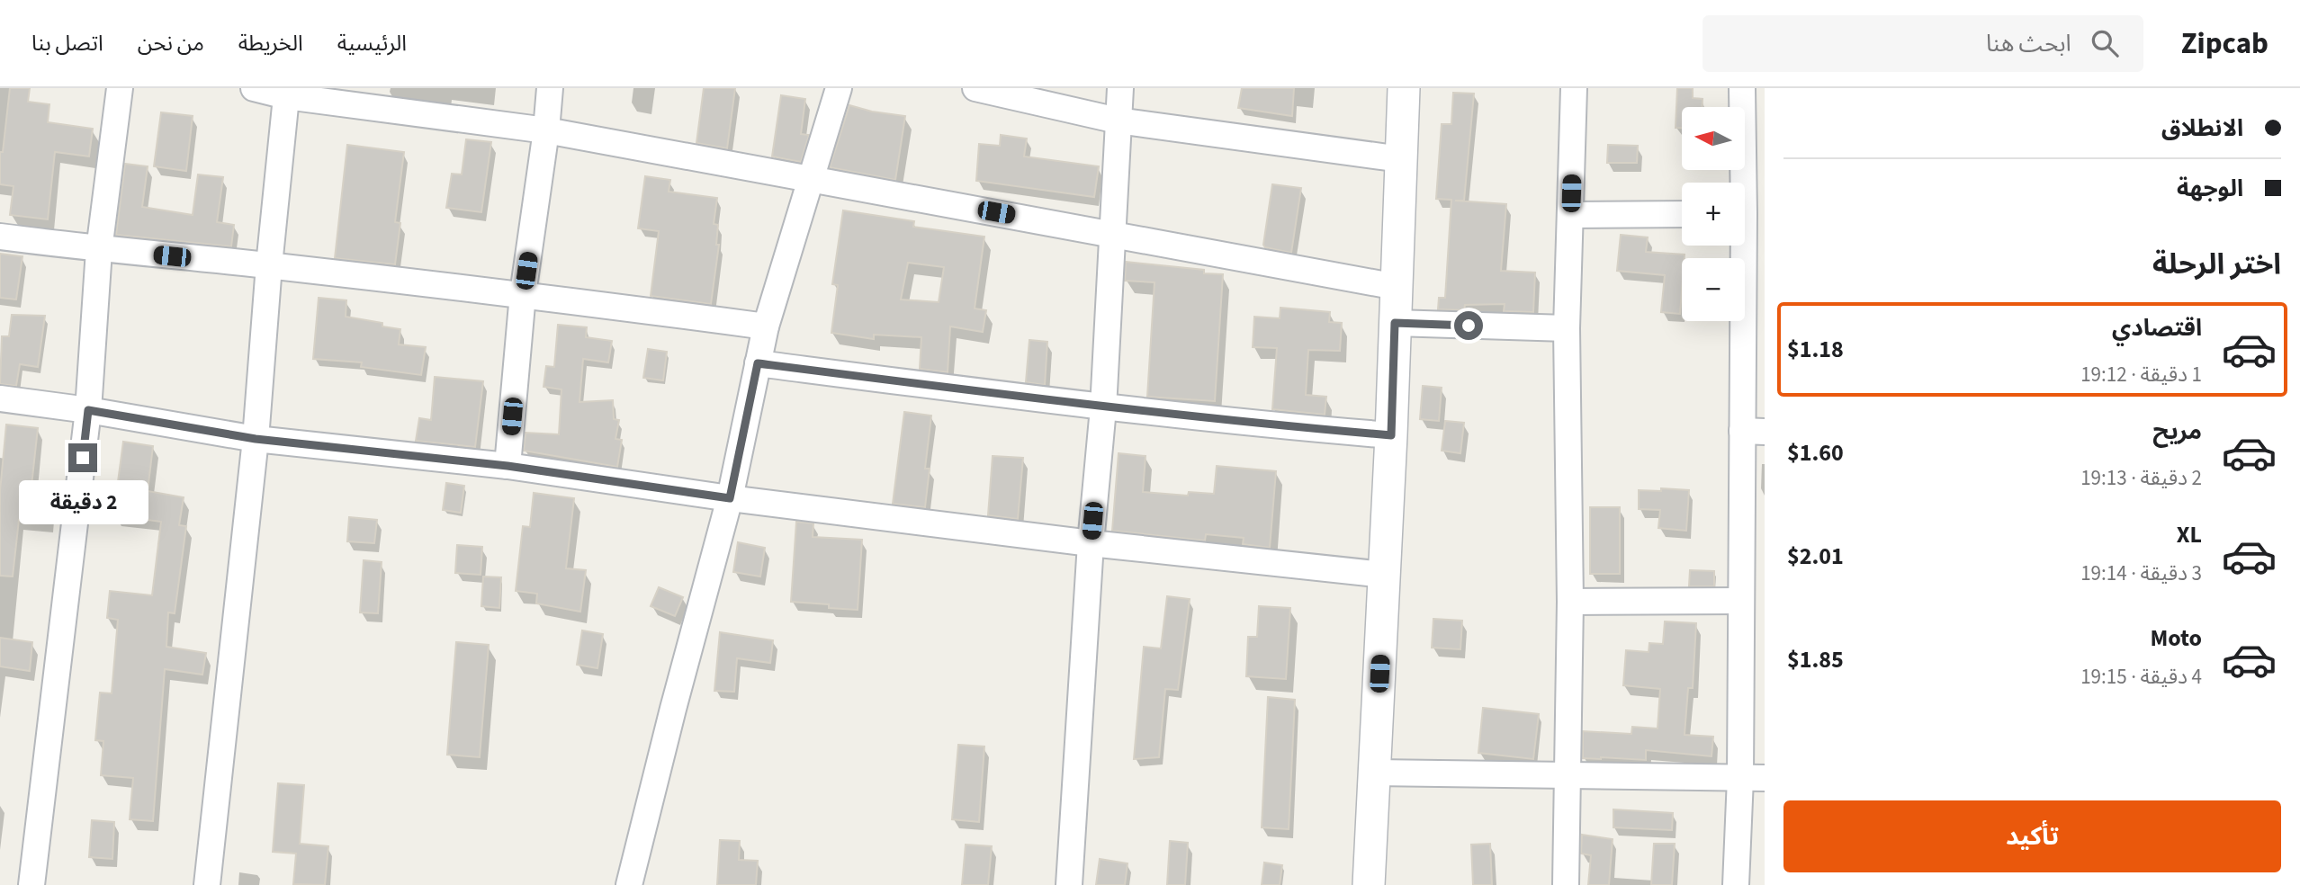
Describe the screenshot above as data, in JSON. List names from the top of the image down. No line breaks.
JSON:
{"north":"left","page":{"header":"Zipcab","search":"ابحث هنا","nav":["الرئيسية","الخريطة","من نحن","اتصل بنا"],"banner":["الانطلاق","الوجهة"],"map_buttons":["+","−"],"heading":"اختر الرحلة","list":[{"name":"اقتصادي","note":"1 دقيقة · 19:12","value":"$1.18"},{"name":"مريح","note":"2 دقيقة · 19:13","value":"$1.60"},{"name":"XL","note":"3 دقيقة · 19:14","value":"$2.01"},{"name":"Moto","note":"4 دقيقة · 19:15","value":"$1.85"}],"bubble":"2 دقيقة","buttons":"تأكيد"}}
